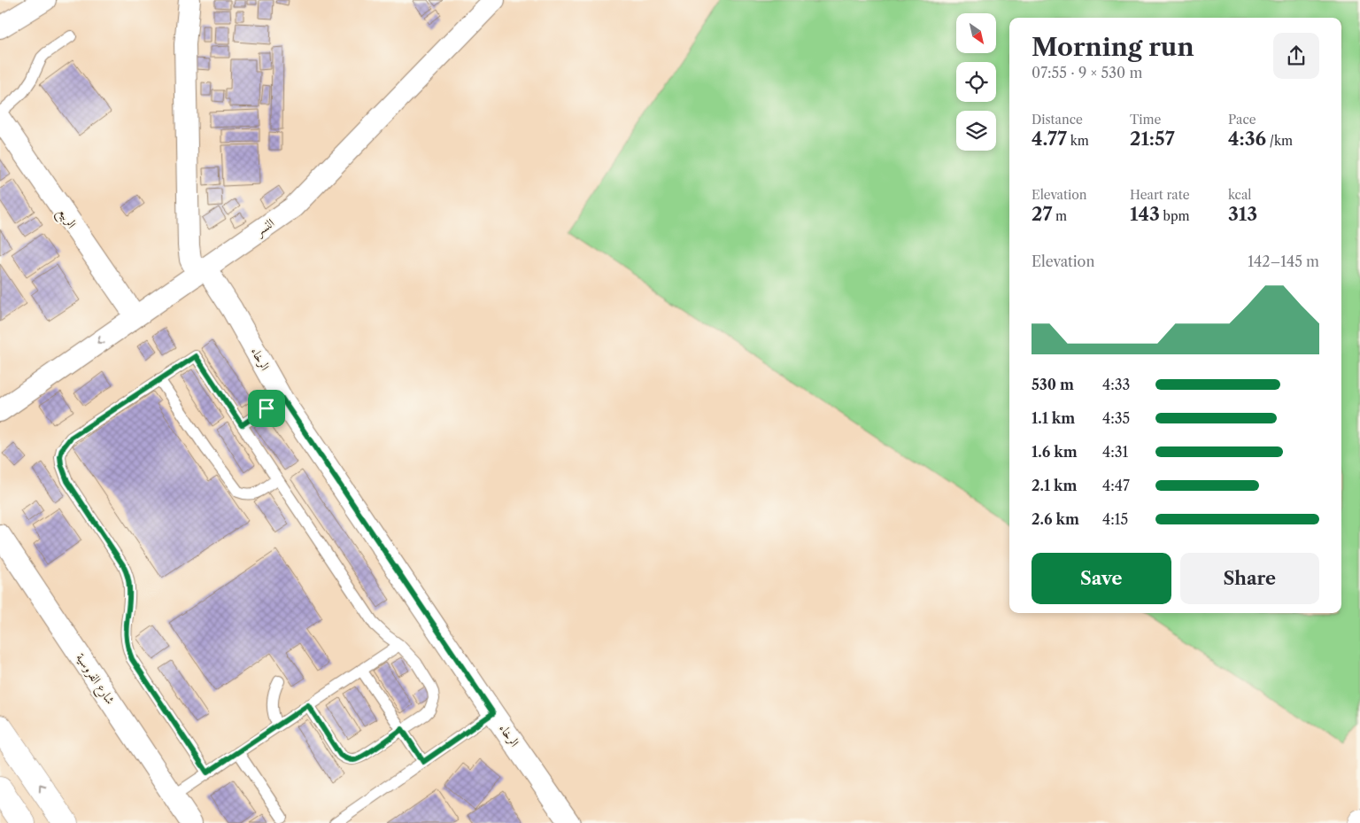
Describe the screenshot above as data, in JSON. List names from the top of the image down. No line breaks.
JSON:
{"streets":{"street":["الربيع","النسر","الرخاء","شارع الفروسية"]},"crossings":[["الربيع","النسر"],["النسر","الرخاء"]],"north":"bottom right","page":{"heading":["Morning run","07:55 · 9 × 530 m"],"stats":[["Distance","4.77 km"],["Time","21:57"],["Pace","4:36 /km"],["Elevation","27 m"],["Heart rate","143 bpm"],["kcal","313"]],"chart":["Elevation","142–145 m"],"list":[{"name":"530 m","note":"4:33"},{"name":"1.1 km","note":"4:35"},{"name":"1.6 km","note":"4:31"},{"name":"2.1 km","note":"4:47"},{"name":"2.6 km","note":"4:15"}],"buttons":["Save","Share"]}}
